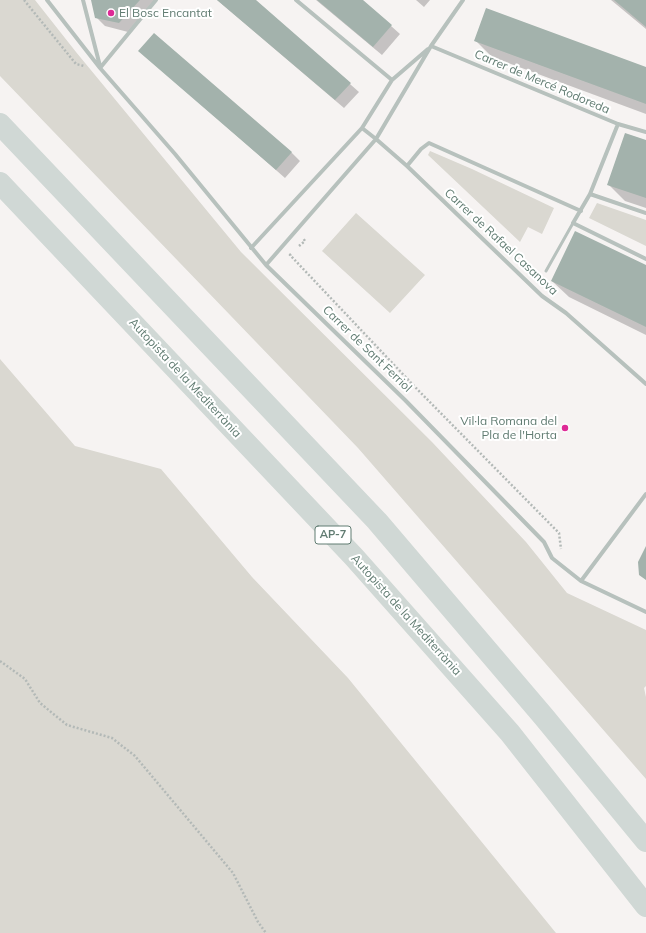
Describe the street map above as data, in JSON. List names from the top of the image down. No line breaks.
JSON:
{"streets":{"highway":["Autopista de la Mediterrània","AP-7"],"street":["Carrer de Mercé Rodoreda","Carrer de Rafael Casanova","Carrer de Sant Ferriol"]},"places":["El Bosc Encantat","Vil·la Romana del Pla de l'Horta"]}
